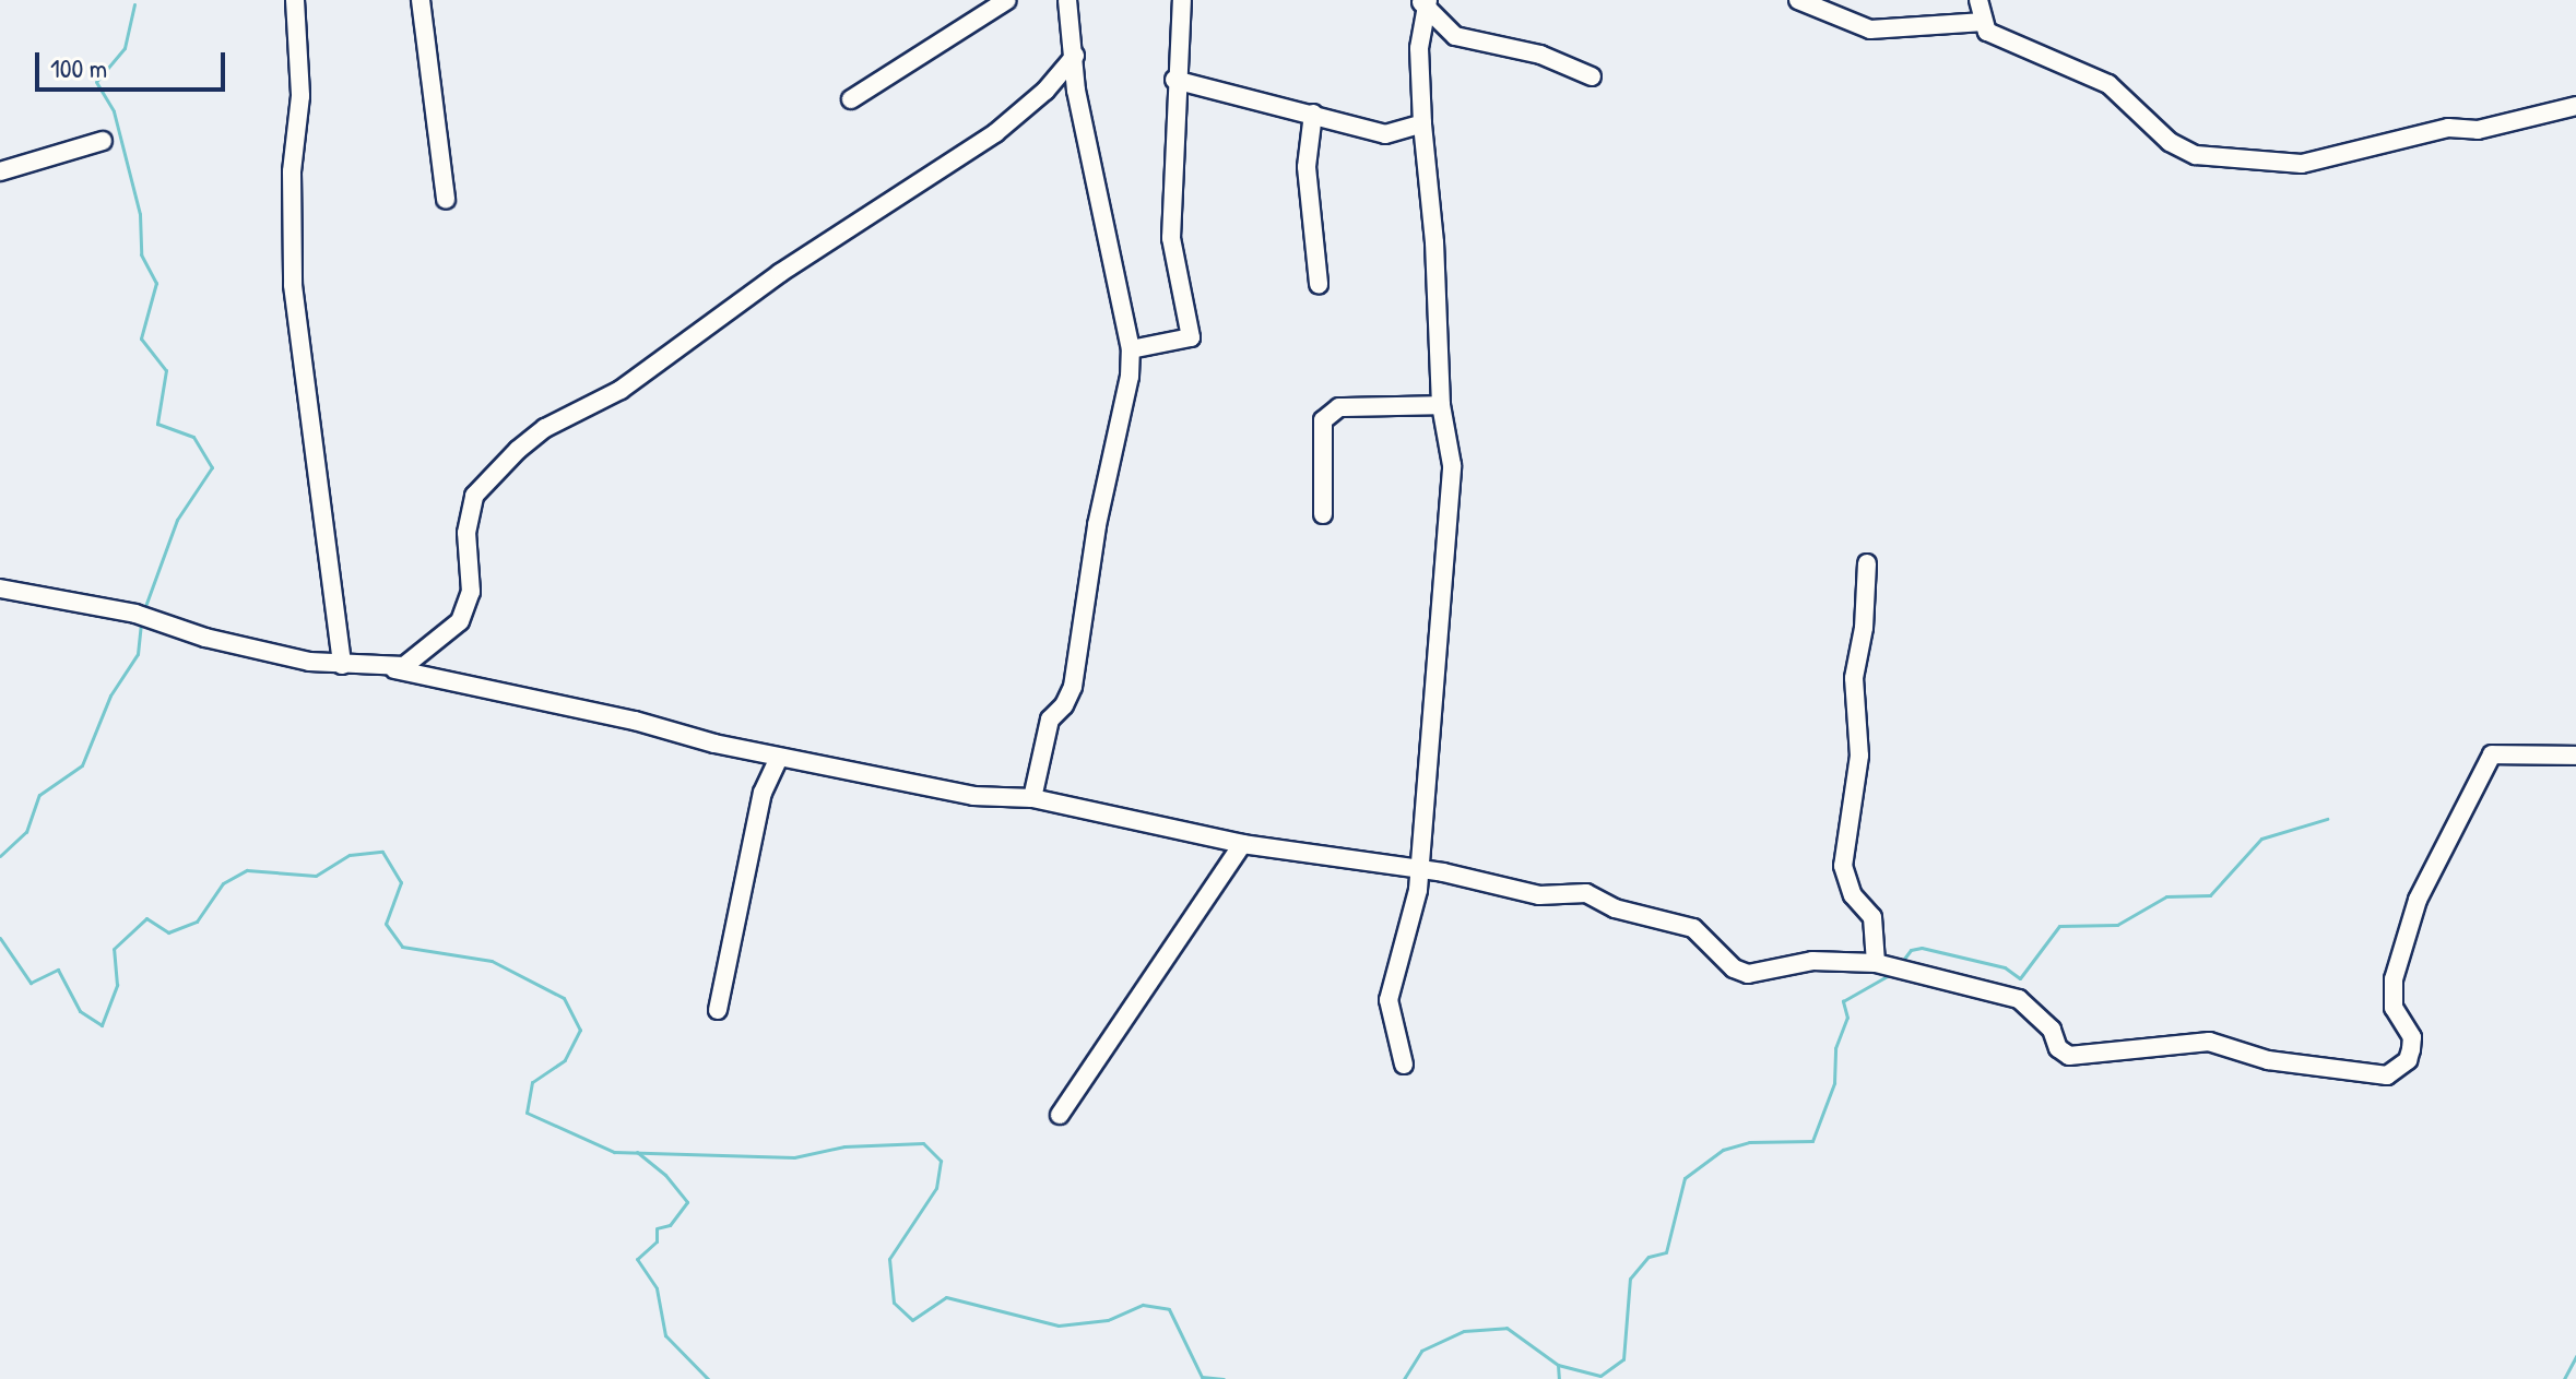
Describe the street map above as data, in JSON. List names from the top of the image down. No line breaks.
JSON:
{"scale_bar":"100 m"}
